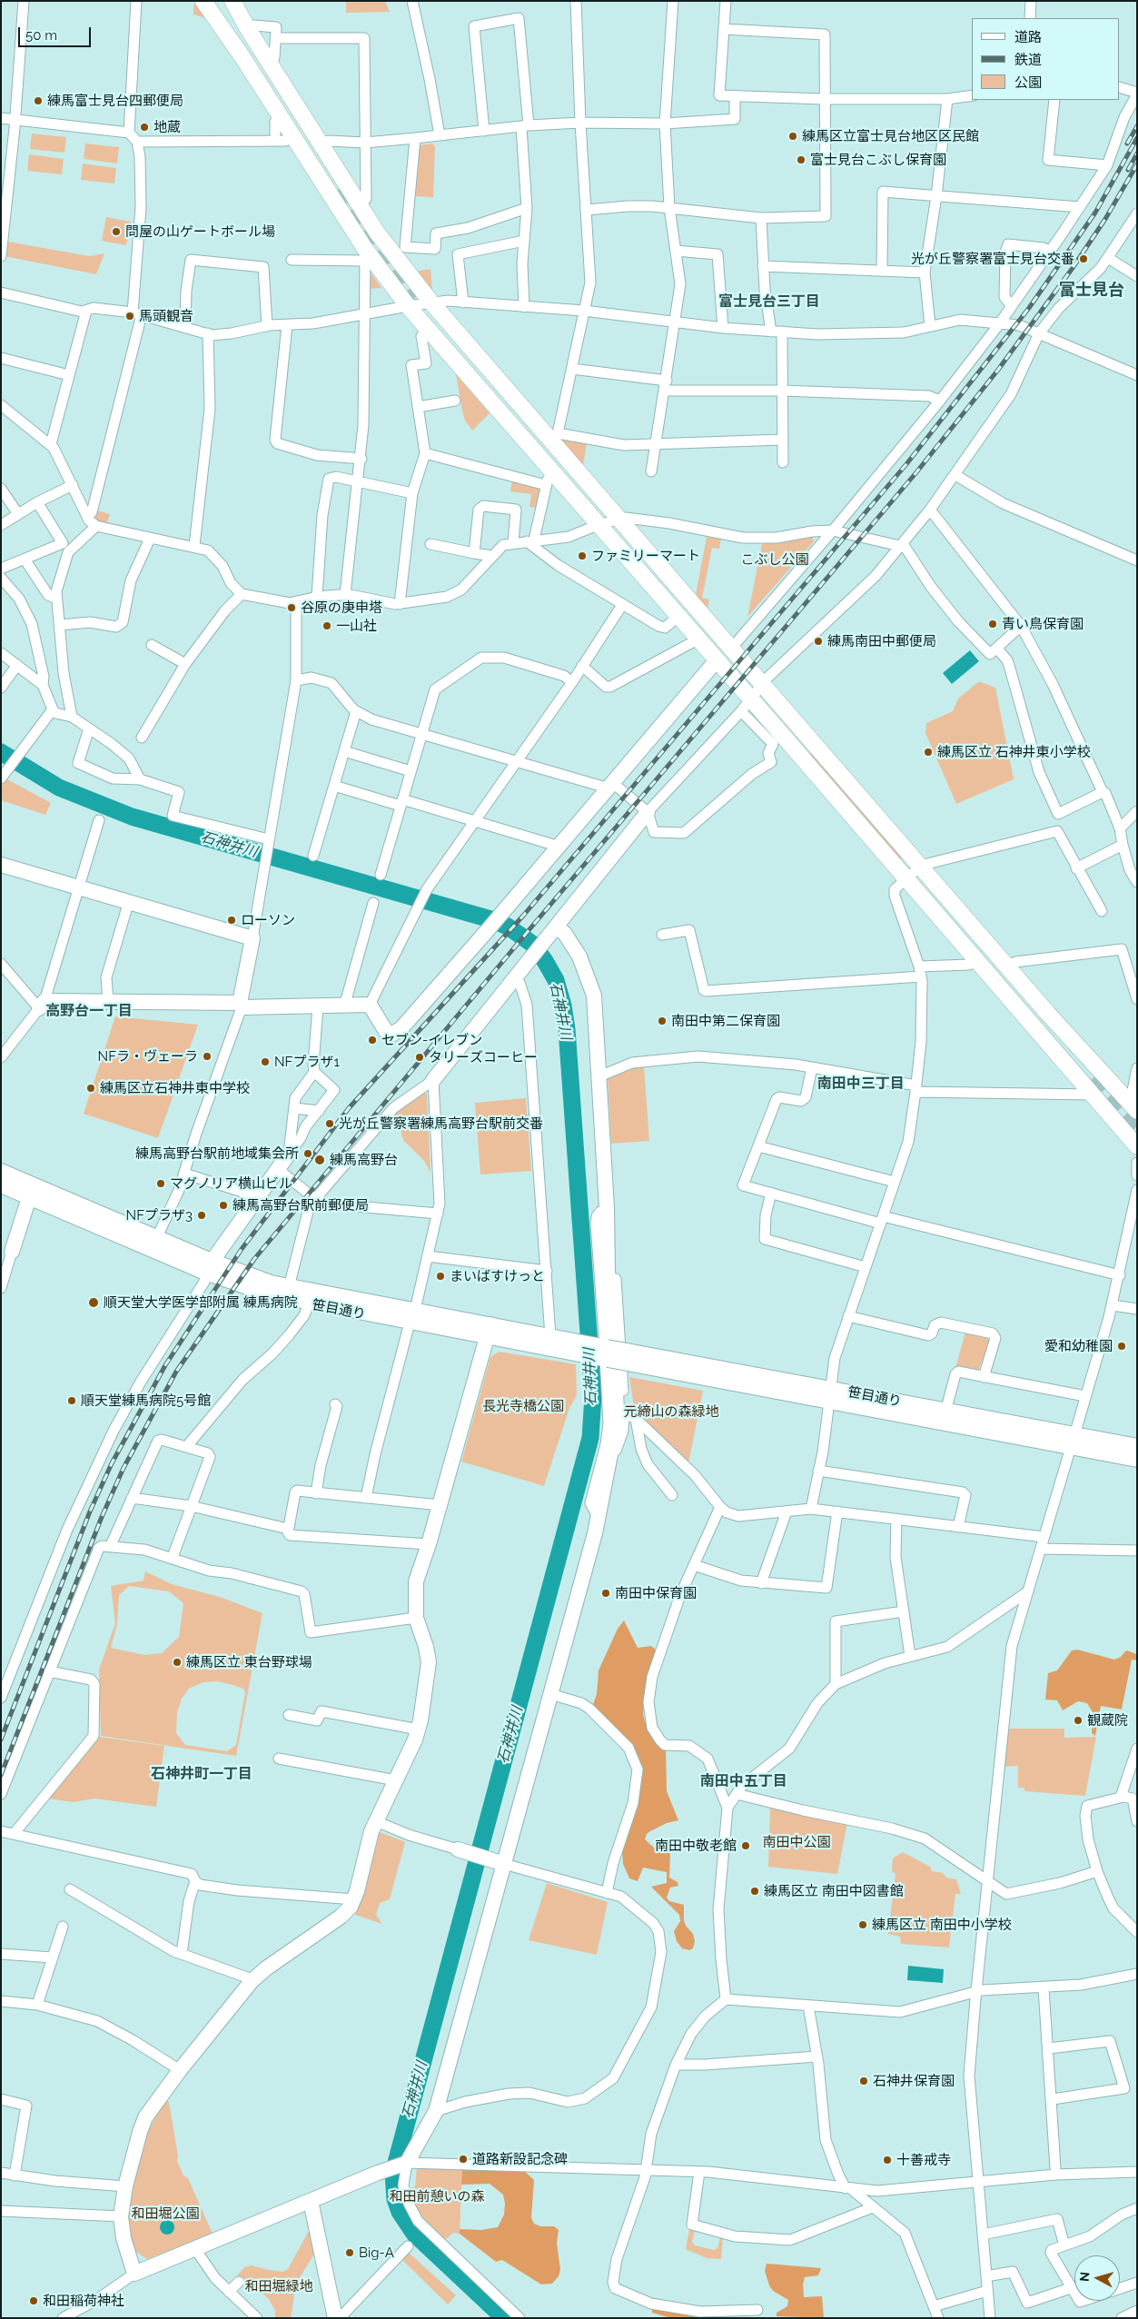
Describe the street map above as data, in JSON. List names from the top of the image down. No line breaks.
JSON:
{"streets":{"street":["笹目通り"]},"districts":["富士見台","富士見台三丁目","高野台一丁目","南田中三丁目","石神井町一丁目","南田中五丁目"],"water":["石神井川"],"parks":["こぶし公園","長光寺橋公園","元締山の森緑地","南田中公園","和田前憩いの森","和田堀公園","和田堀緑地"],"places":["練馬富士見台四郵便局","地蔵","練馬区立富士見台地区区民館","富士見台こぶし保育園","問屋の山ゲートボール場","光が丘警察署富士見台交番","馬頭観音","ファミリーマート","谷原の庚申塔","青い鳥保育園","一山社","練馬南田中郵便局","練馬区立 石神井東小学校","ローソン","南田中第二保育園","セブン-イレブン","NFラ・ヴェーラ","タリーズコーヒー","NFプラザ1","練馬区立石神井東中学校","光が丘警察署練馬高野台駅前交番","練馬高野台駅前地域集会所","練馬高野台","マグノリア横山ビル","練馬高野台駅前郵便局","NFプラザ3","まいばすけっと","順天堂大学医学部附属 練馬病院","愛和幼稚園","順天堂練馬病院5号館","南田中保育園","練馬区立 東台野球場","観蔵院","南田中敬老館","練馬区立 南田中図書館","練馬区立 南田中小学校","石神井保育園","道路新設記念碑","十善戒寺","Big-A","和田稲荷神社"],"legend":["道路","鉄道","公園"],"scale_bar":"50 m","north":"left"}
